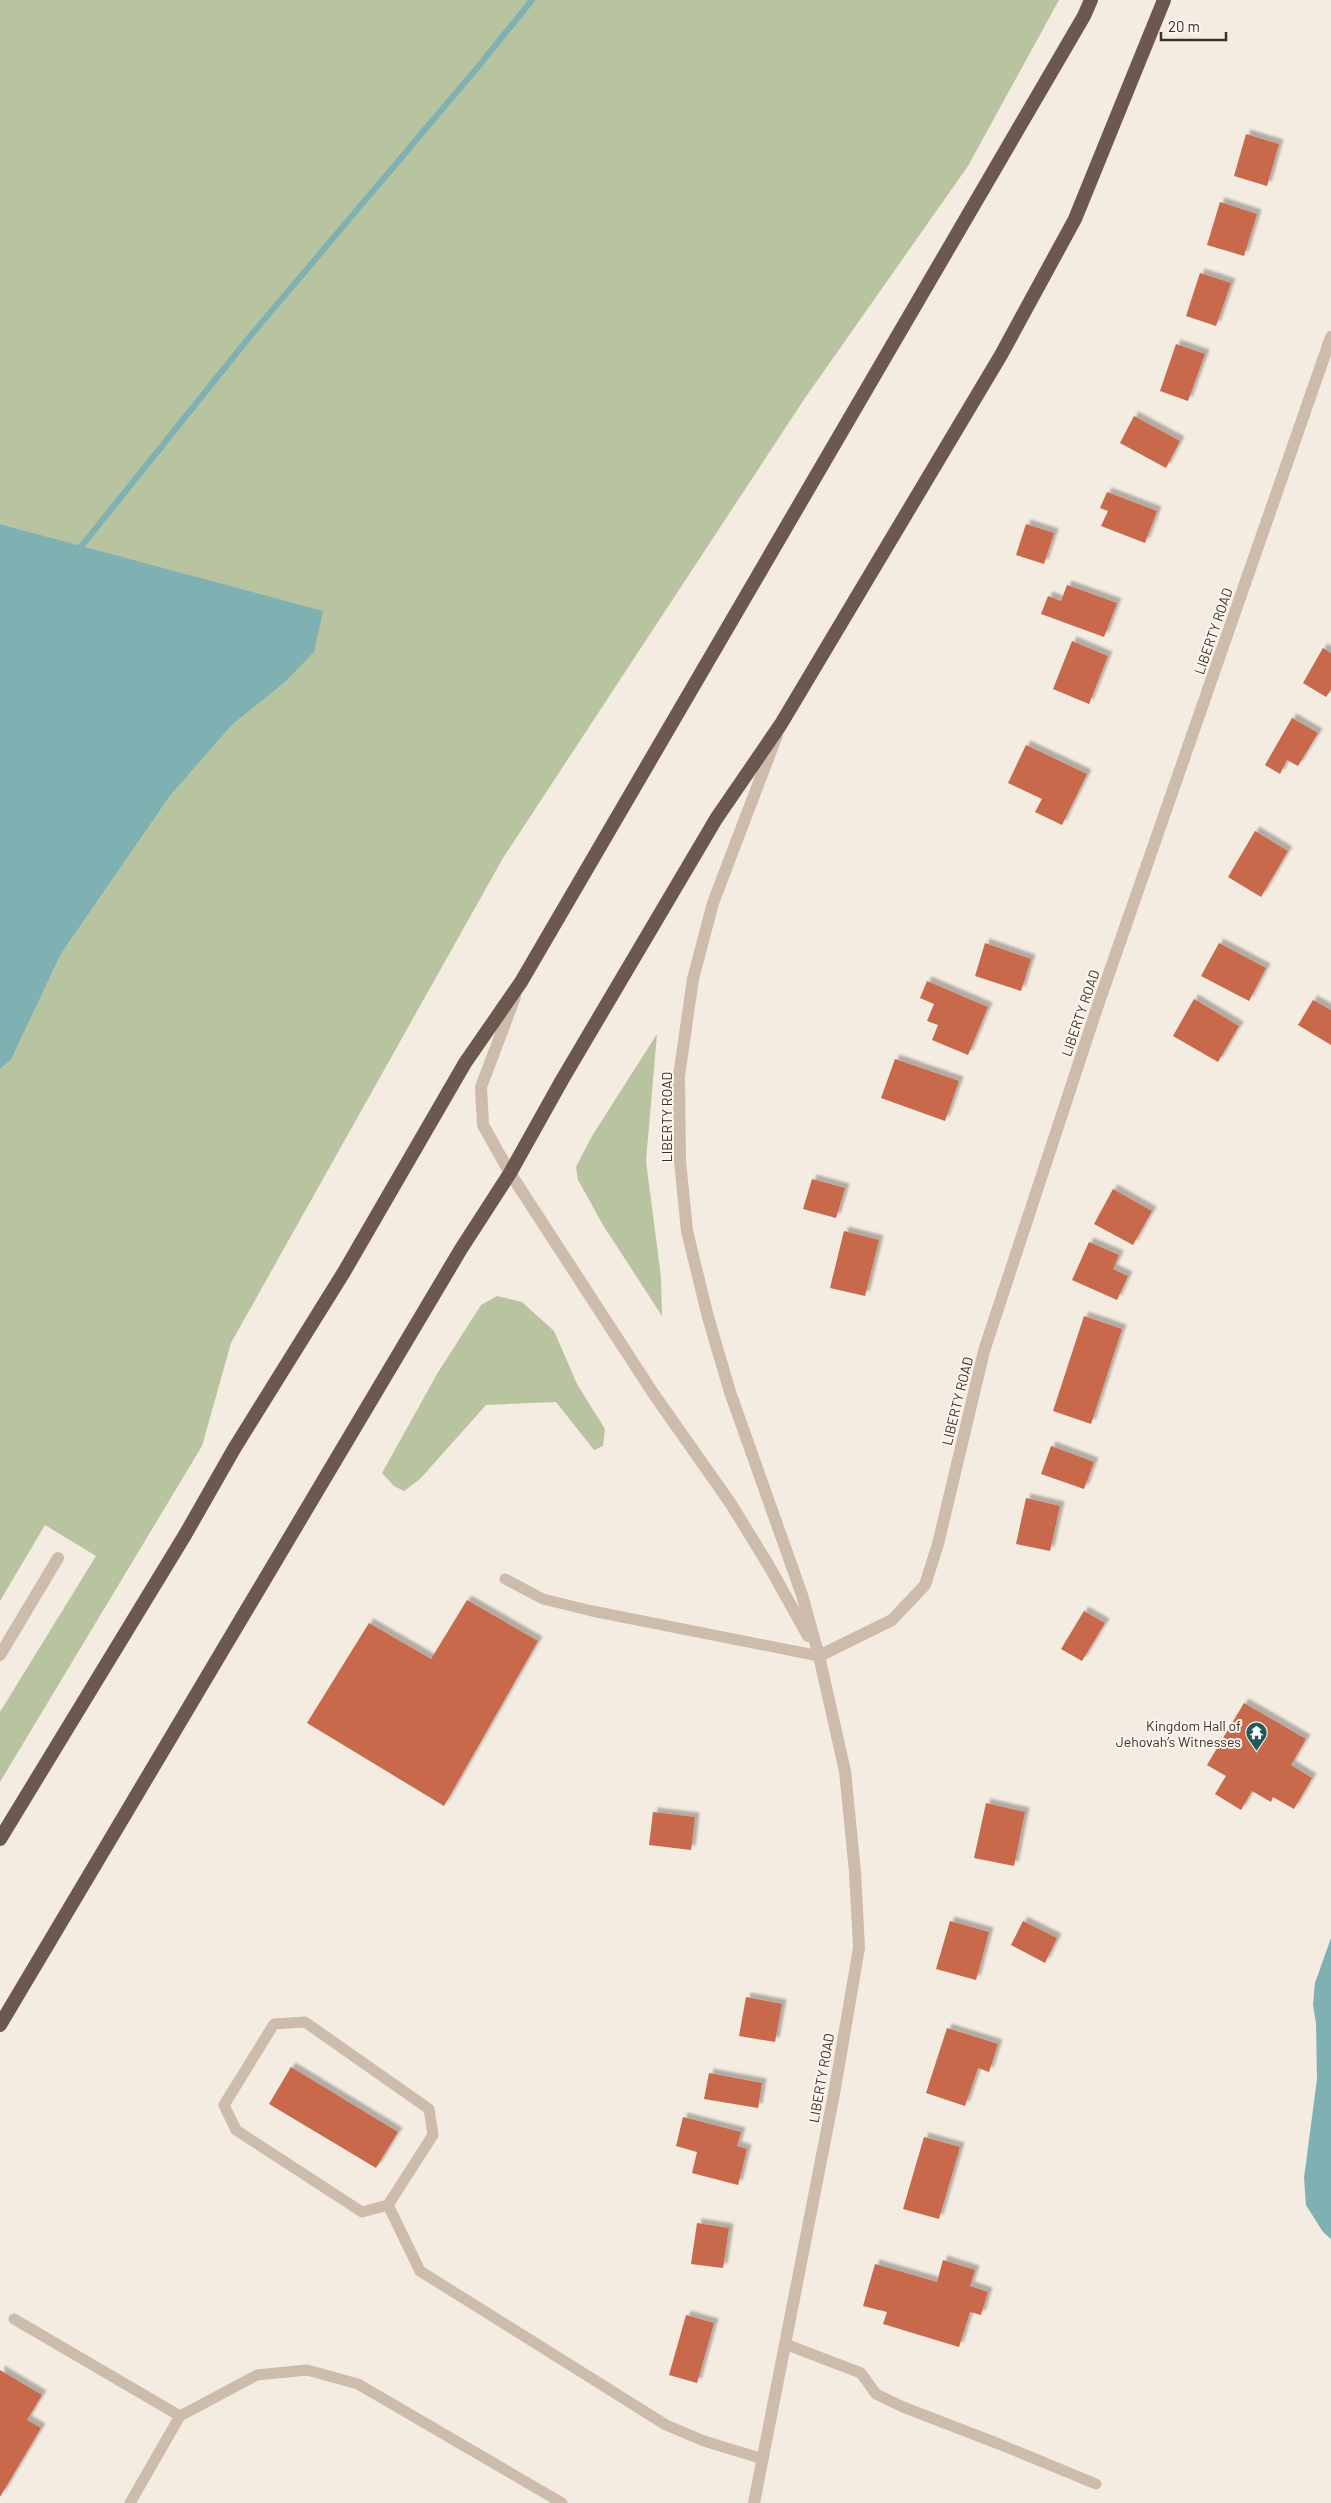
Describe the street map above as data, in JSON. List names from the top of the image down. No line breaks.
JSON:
{"streets":{"street":["LIBERTY ROAD"]},"places":{"temple":["Kingdom Hall of Jehovah’s Witnesses"]},"scale_bar":"20 m"}
